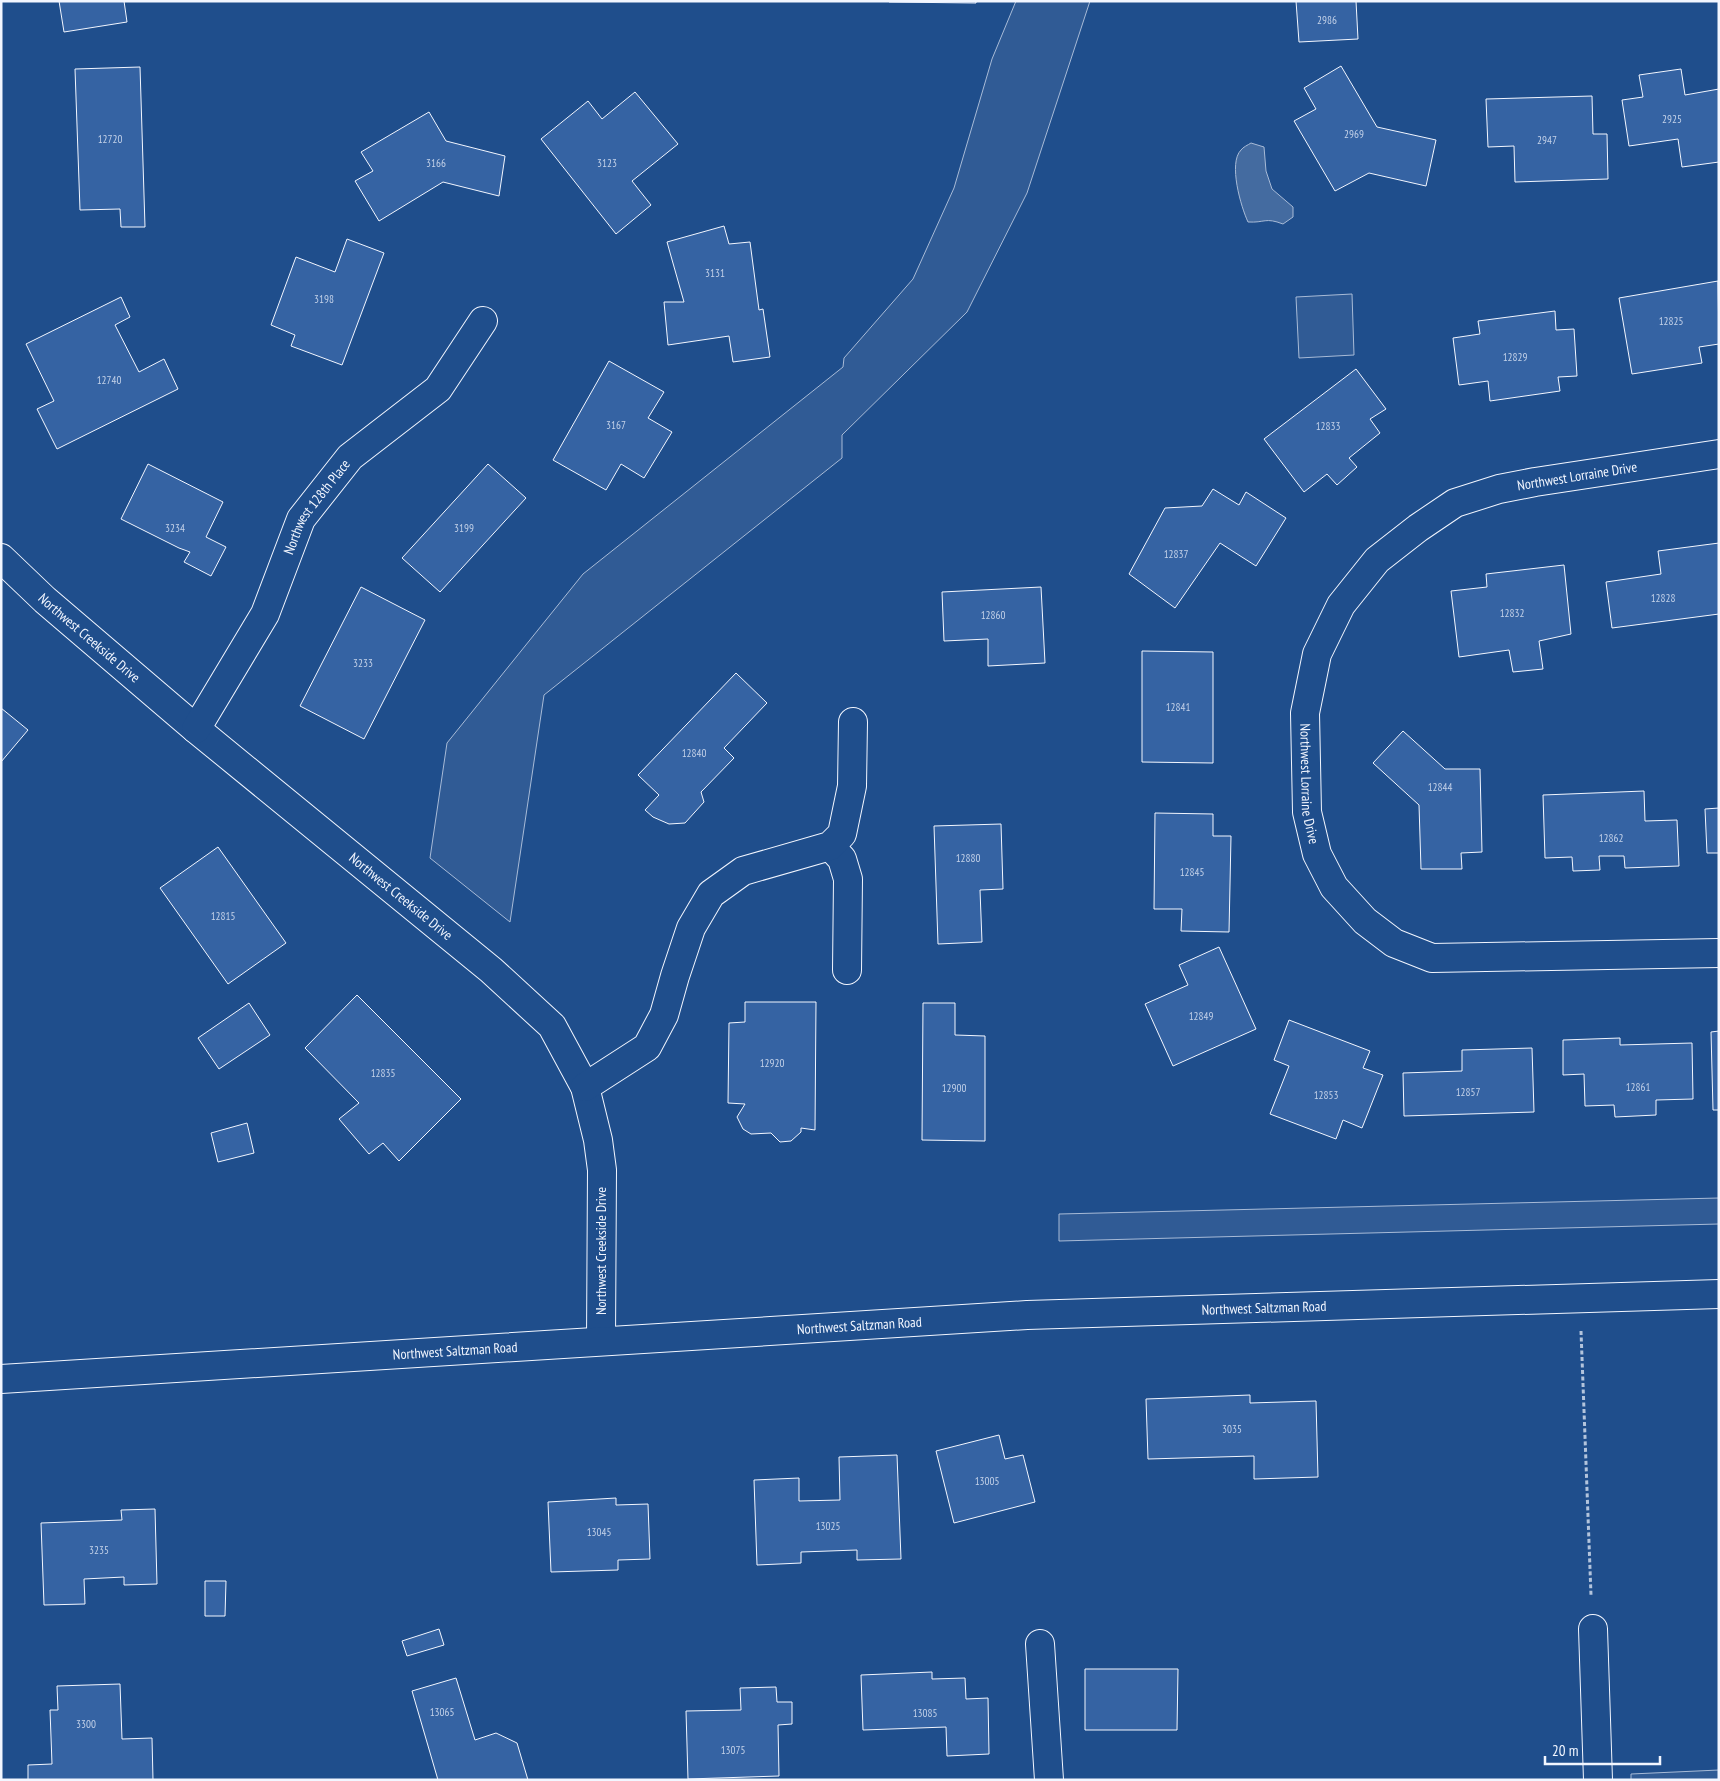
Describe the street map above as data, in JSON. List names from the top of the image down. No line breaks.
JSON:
{"streets":{"street":["Northwest Lorraine Drive","Northwest 128th Place","Northwest Creekside Drive","Northwest Saltzman Road"]},"crossings":[["Northwest 128th Place","Northwest Creekside Drive"],["Northwest Creekside Drive","Northwest Saltzman Road"]],"house_numbers":["2986","2925","2969","12720","2947","3166","3123","3131","3198","12825","12829","12740","3167","12833","3234","3199","12837","12828","12832","12860","3233","12841","12840","12844","12862","12880","12845","12815","12849","12920","12835","12861","12900","12857","12853","3035","13005","13025","13045","3235","13065","13085","3300","13075"],"scale_bar":"20 m"}
